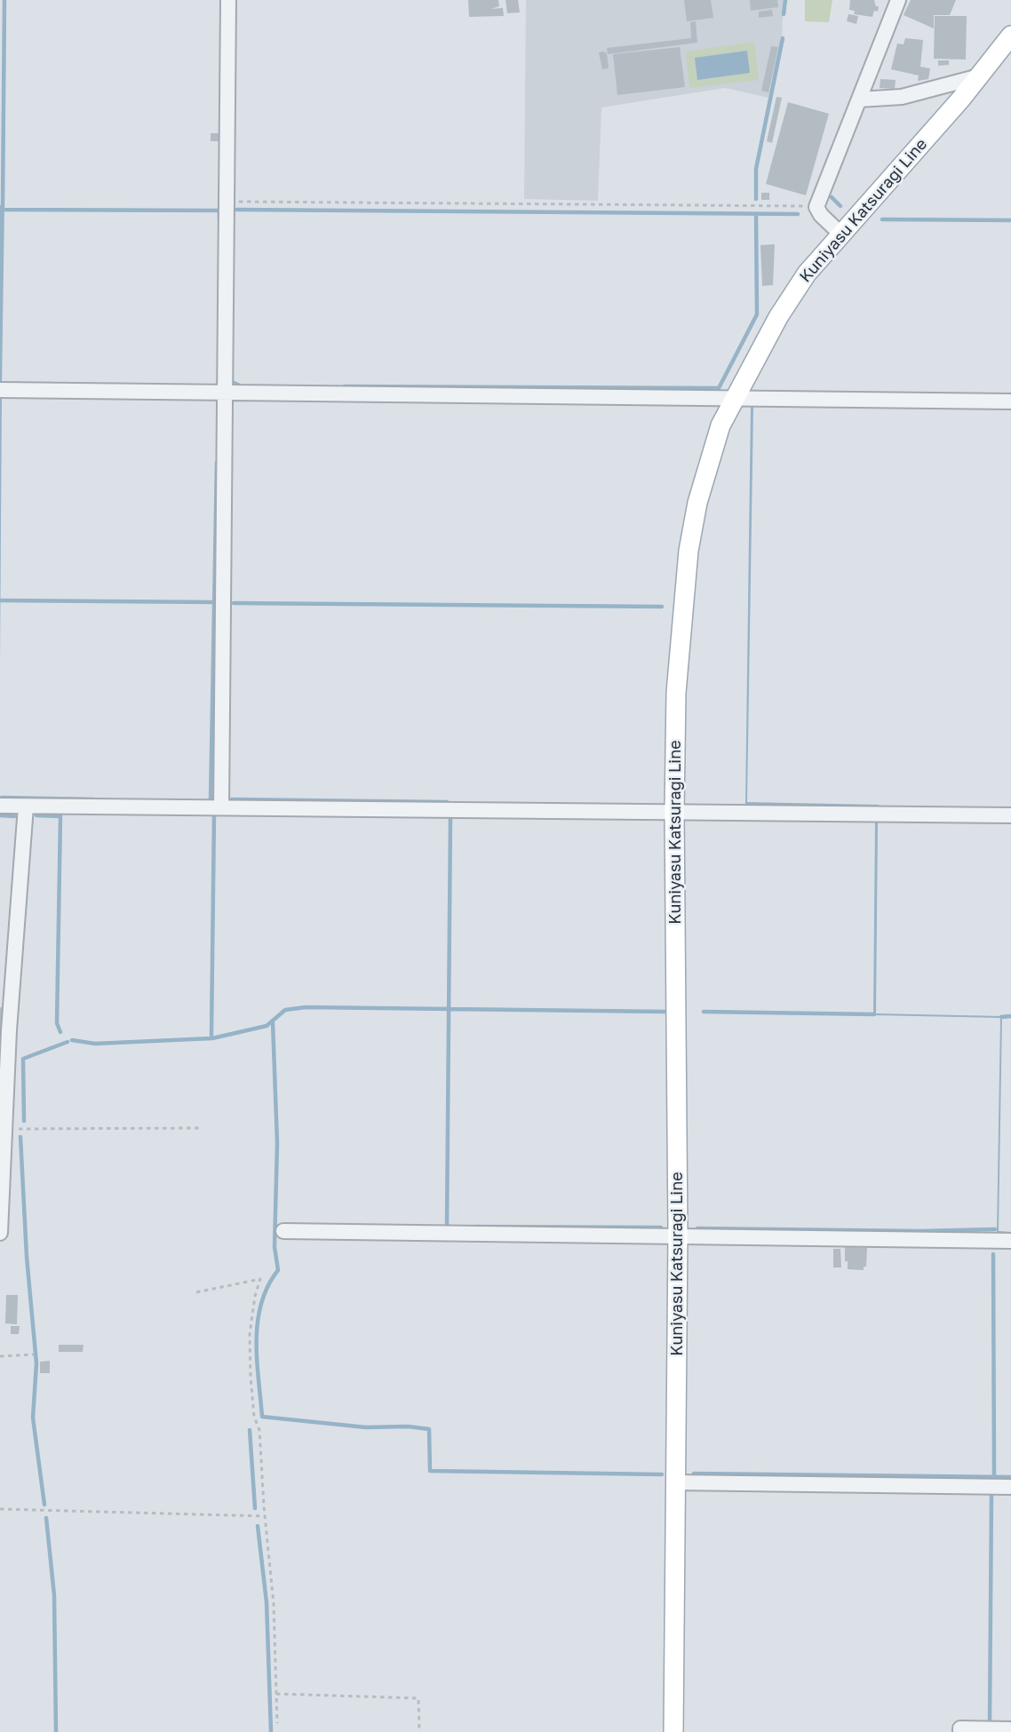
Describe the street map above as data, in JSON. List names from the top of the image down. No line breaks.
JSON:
{"streets":{"main road":["Kuniyasu Katsuragi Line"]}}
